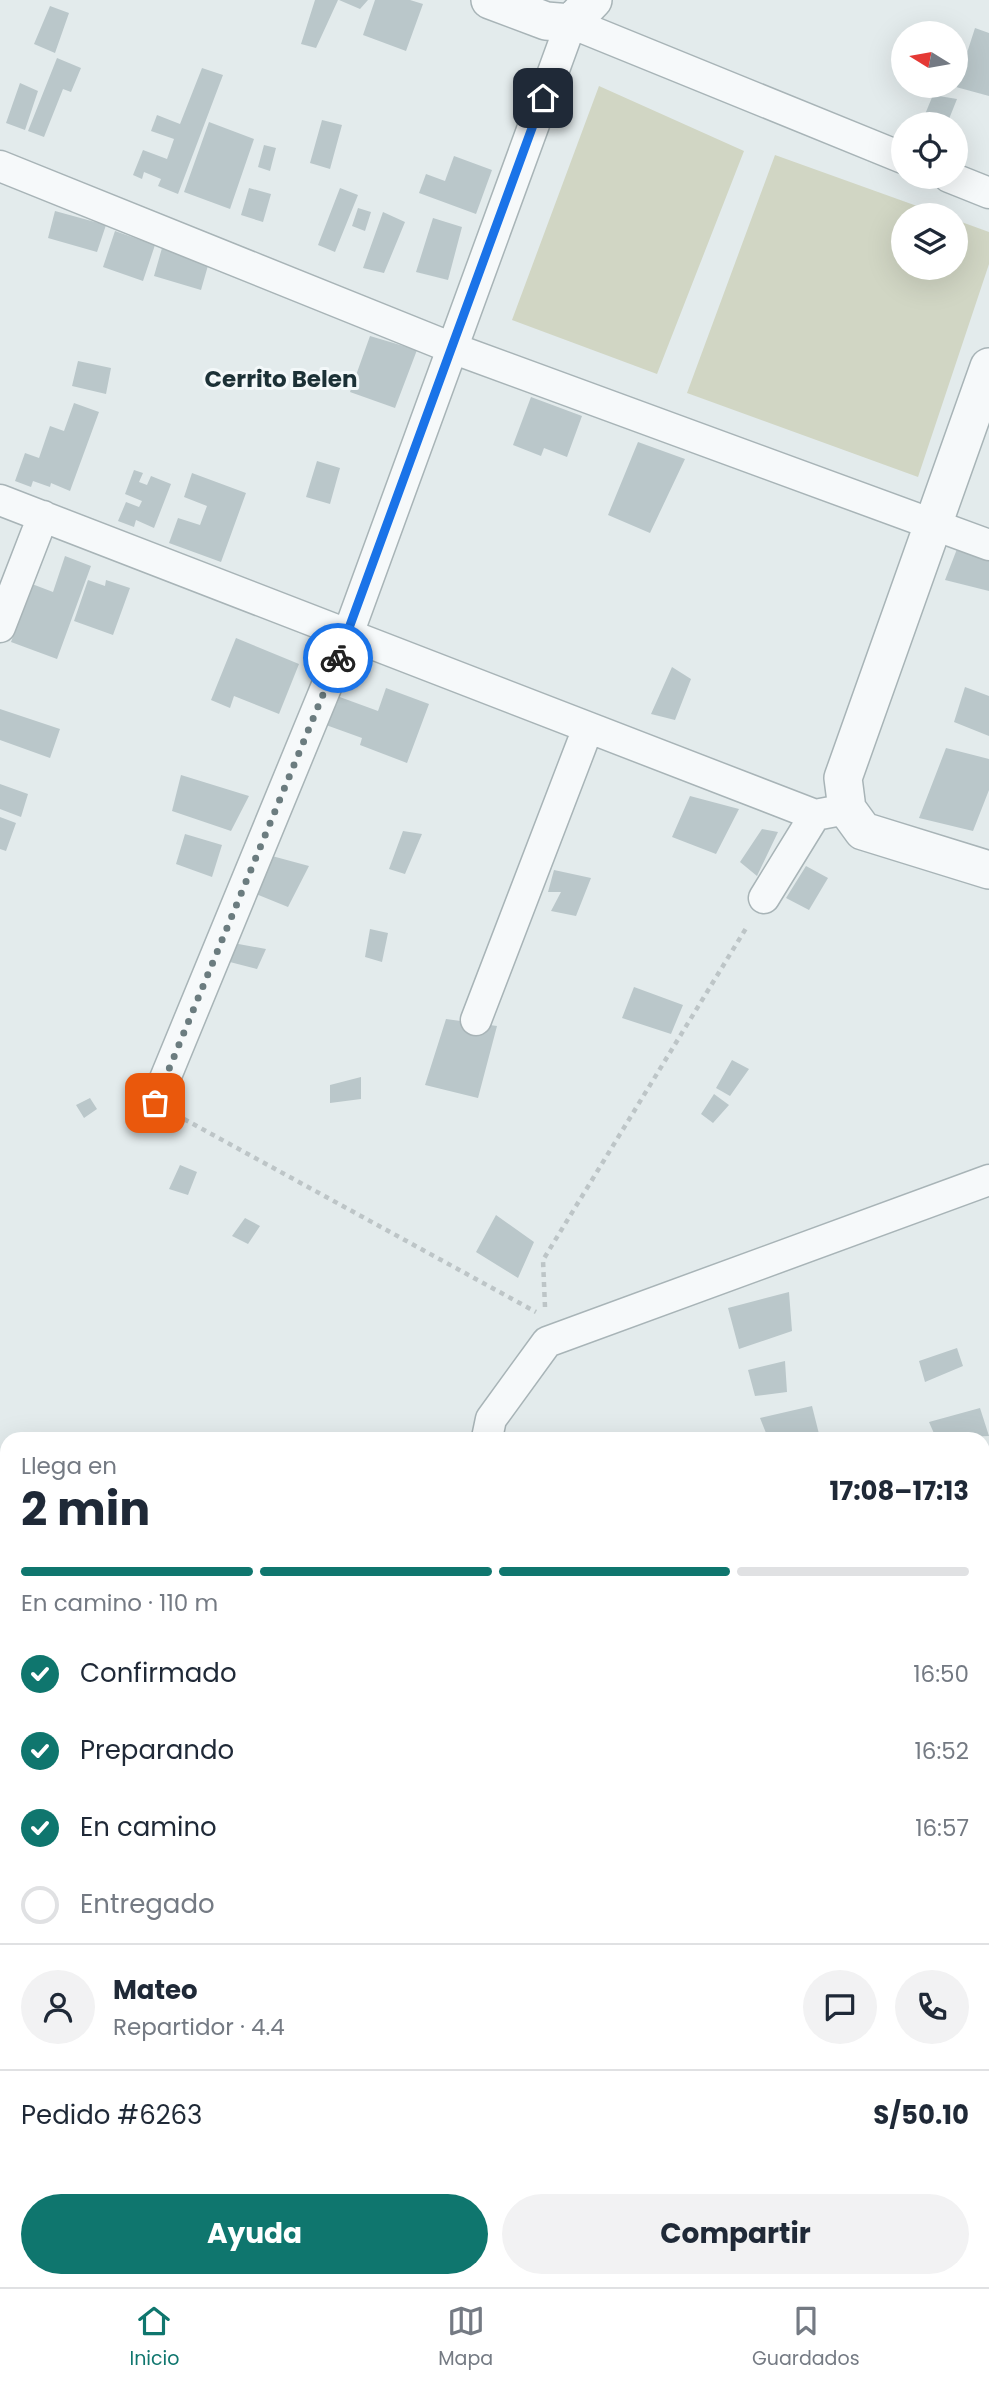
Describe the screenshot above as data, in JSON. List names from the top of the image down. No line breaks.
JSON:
{"districts":["Cerrito Belen"],"north":"left","page":{"heading":["2 min","Llega en","17:08–17:13"],"panel":["Mateo","Repartidor · 4.4","Pedido #6263","S/50.10"],"bar":"En camino · 110 m","list":[["Confirmado","16:50"],["Preparando","16:52"],["En camino","16:57"],"Entregado"],"buttons":["Ayuda","Compartir"],"tabs":["Inicio","Mapa","Guardados"]}}
